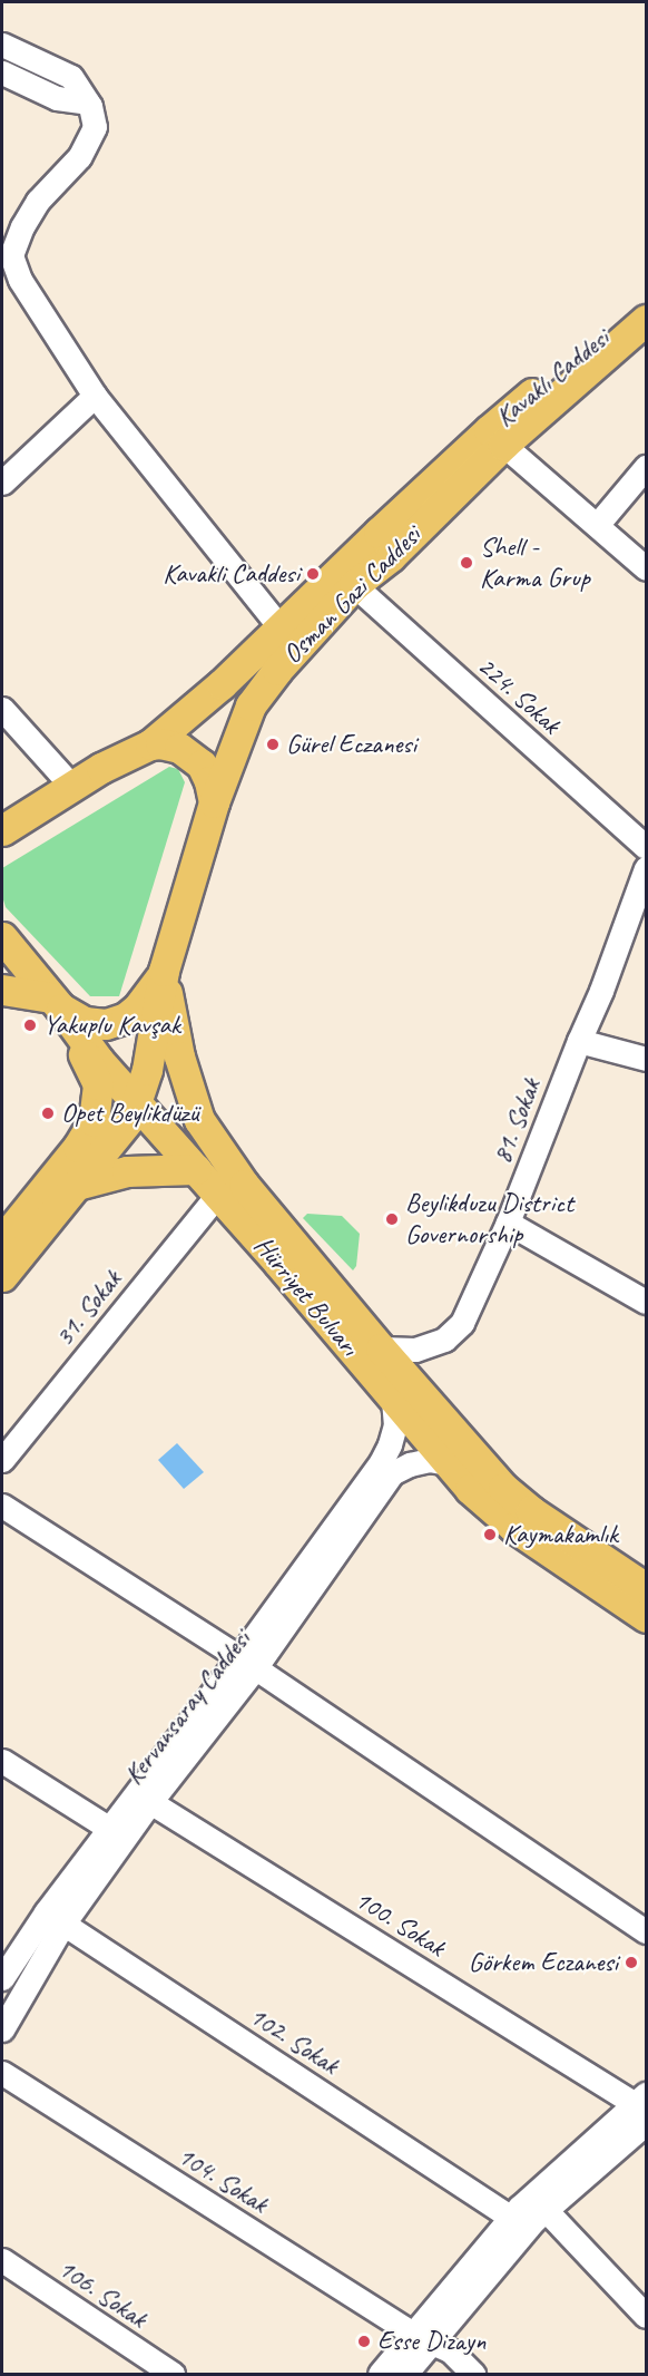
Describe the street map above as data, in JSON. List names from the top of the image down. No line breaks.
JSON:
{"streets":{"main road":["Kavaklı Caddesi","Osman Gazi Caddesi","Hürriyet Bulvarı"],"street":["224. Sokak","81. Sokak","31. Sokak","Kervansaray Caddesi","100. Sokak","102. Sokak","104. Sokak","106. Sokak"]},"crossings":[["Kavaklı Caddesi","Osman Gazi Caddesi"],["Osman Gazi Caddesi","224. Sokak"],["Osman Gazi Caddesi","Hürriyet Bulvarı"],["81. Sokak","Hürriyet Bulvarı"],["Hürriyet Bulvarı","31. Sokak"],["Hürriyet Bulvarı","Kervansaray Caddesi"],["Kervansaray Caddesi","100. Sokak"],["Kervansaray Caddesi","102. Sokak"]],"places":["Shell - Karma Grup","Kavakli Caddesi","Gürel Eczanesi","Yakuplu Kavşak","Opet Beylikdüzü","Beylikduzu District Governorship","Kaymakamlık","Görkem Eczanesi","Esse Dizayn"]}
